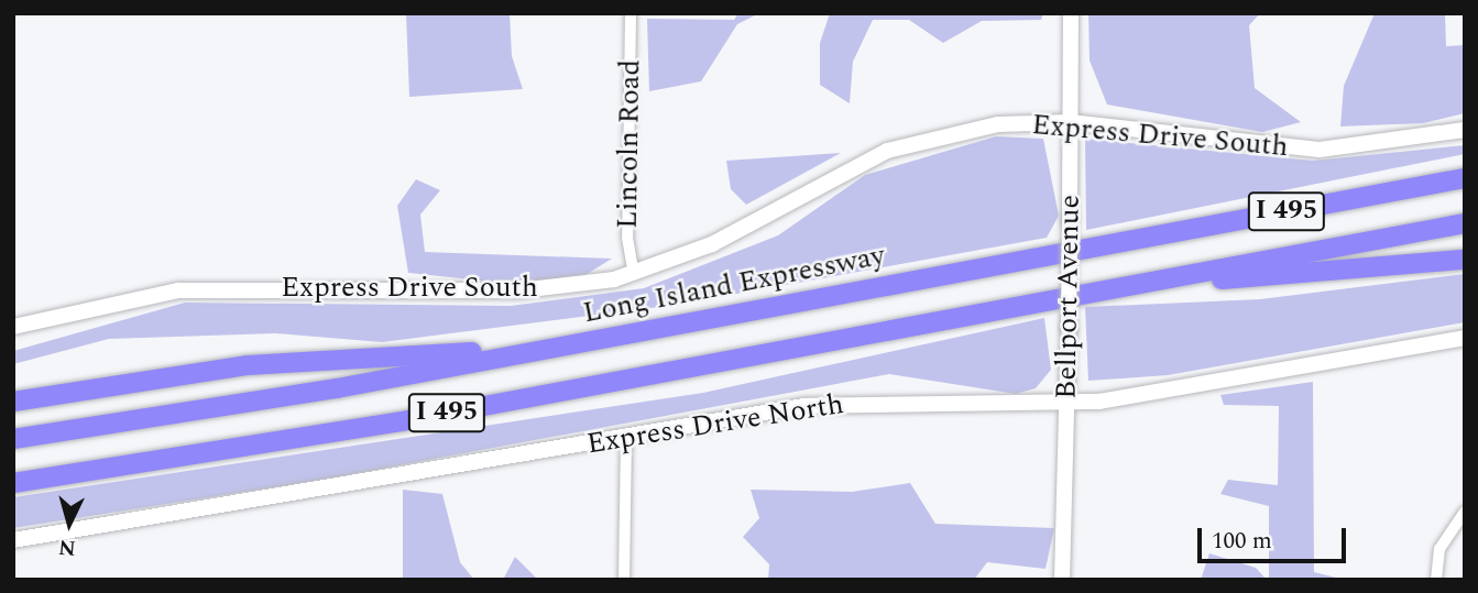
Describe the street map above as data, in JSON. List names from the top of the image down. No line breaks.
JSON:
{"streets":{"highway":["I 495","Long Island Expressway"],"main road":["Express Drive South","Bellport Avenue","Express Drive North"],"street":["Lincoln Road"]},"crossings":[["Express Drive South","Lincoln Road"],["Express Drive South","Bellport Avenue"],["Bellport Avenue","Express Drive North"]],"scale_bar":"100 m","north":"bottom"}
